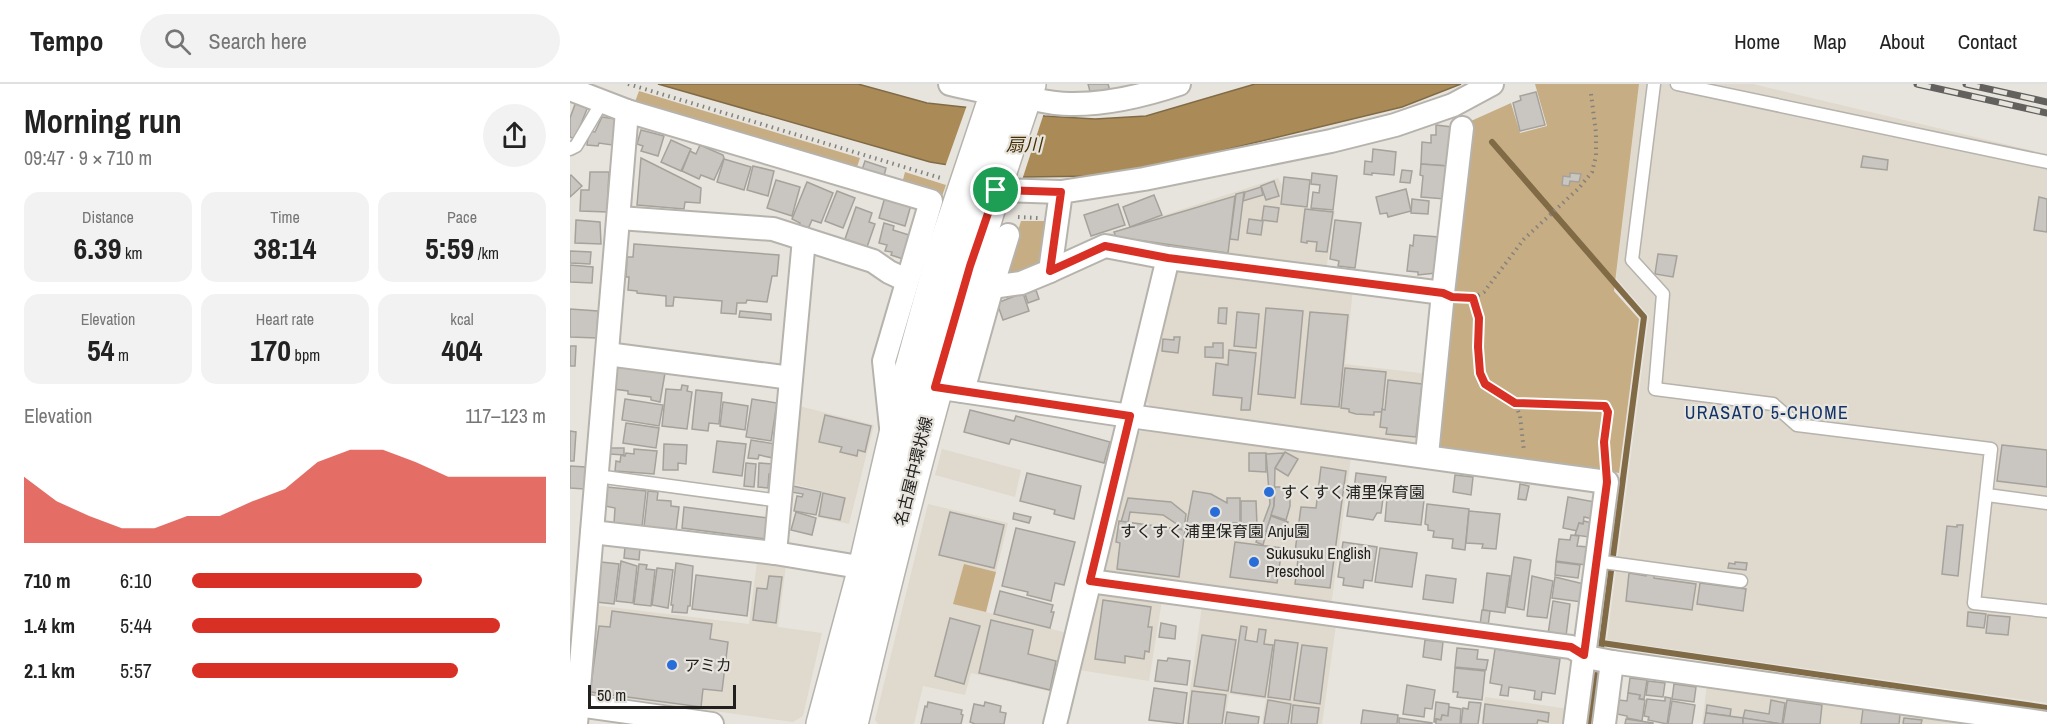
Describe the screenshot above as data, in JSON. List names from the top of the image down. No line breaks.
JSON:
{"streets":{"main road":["名古屋中環状線"]},"districts":["URASATO 5-CHOME"],"water":["扇川"],"places":["すくすく浦里保育園","すくすく浦里保育園 Anju園","Sukusuku English Preschool","アミカ"],"scale_bar":"50 m","page":{"header":"Tempo","search":"Search here","nav":["Home","Map","About","Contact"],"heading":["Morning run","09:47 · 9 × 710 m"],"stats":[["Distance","6.39 km"],["Time","38:14"],["Pace","5:59 /km"],["Elevation","54 m"],["Heart rate","170 bpm"],["kcal","404"]],"chart":["Elevation","117–123 m"],"list":[{"name":"710 m","note":"6:10"},{"name":"1.4 km","note":"5:44"},{"name":"2.1 km","note":"5:57"}],"scale":"50 m"}}
